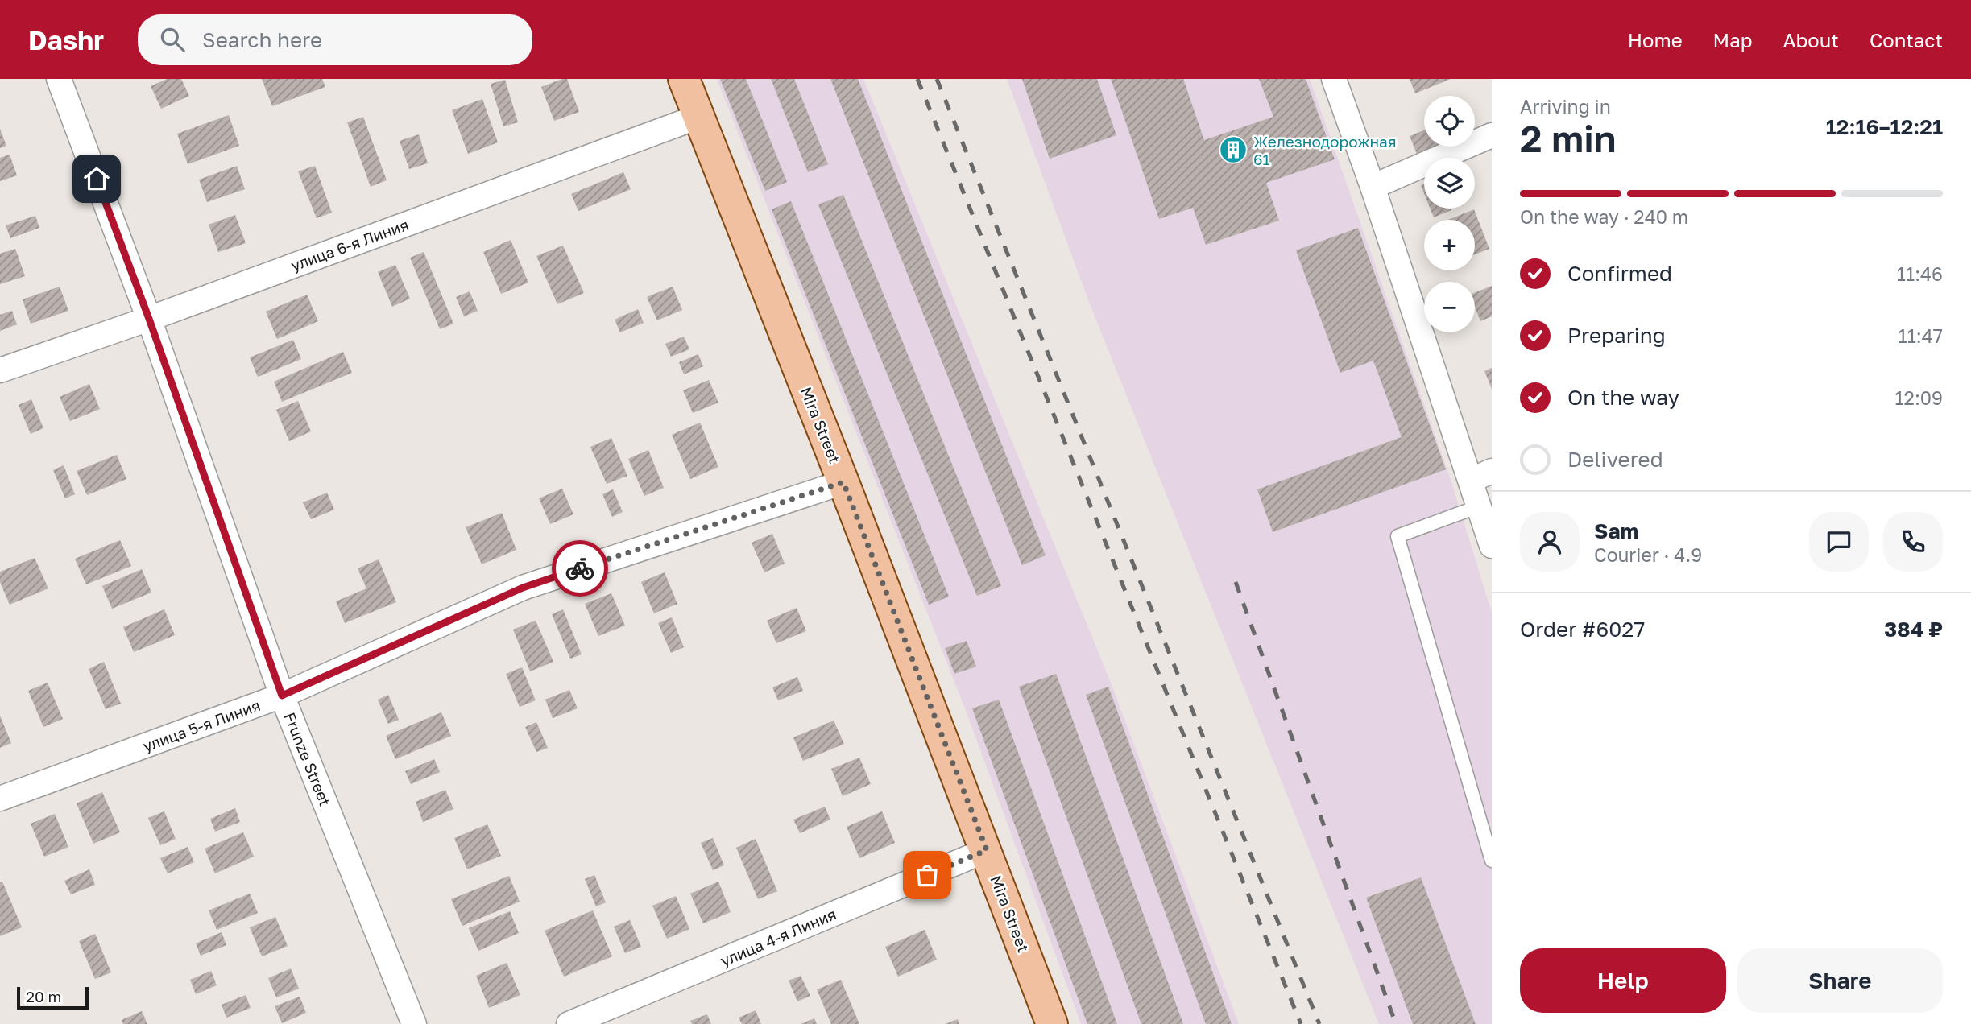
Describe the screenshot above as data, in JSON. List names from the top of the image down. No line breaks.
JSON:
{"streets":{"main road":["Mira Street"],"street":["улица 6-я Линия","улица 5-я Линия","Frunze Street","улица 4-я Линия"]},"crossings":[["улица 6-я Линия","Mira Street"],["улица 6-я Линия","Frunze Street"],["Mira Street","улица 5-я Линия"],["Mira Street","улица 4-я Линия"],["улица 5-я Линия","Frunze Street"]],"places":{"building":["Железнодорожная 61"]},"scale_bar":"20 m","page":{"header":"Dashr","search":"Search here","nav":["Home","Map","About","Contact"],"heading":["2 min","Arriving in","12:16–12:21"],"panel":["Sam","Courier · 4.9","Order #6027","384 ₽"],"map_buttons":["+","−"],"bar":"On the way · 240 m","list":[["Confirmed","11:46"],["Preparing","11:47"],["On the way","12:09"],"Delivered"],"buttons":["Help","Share"],"scale":"20 m"}}
